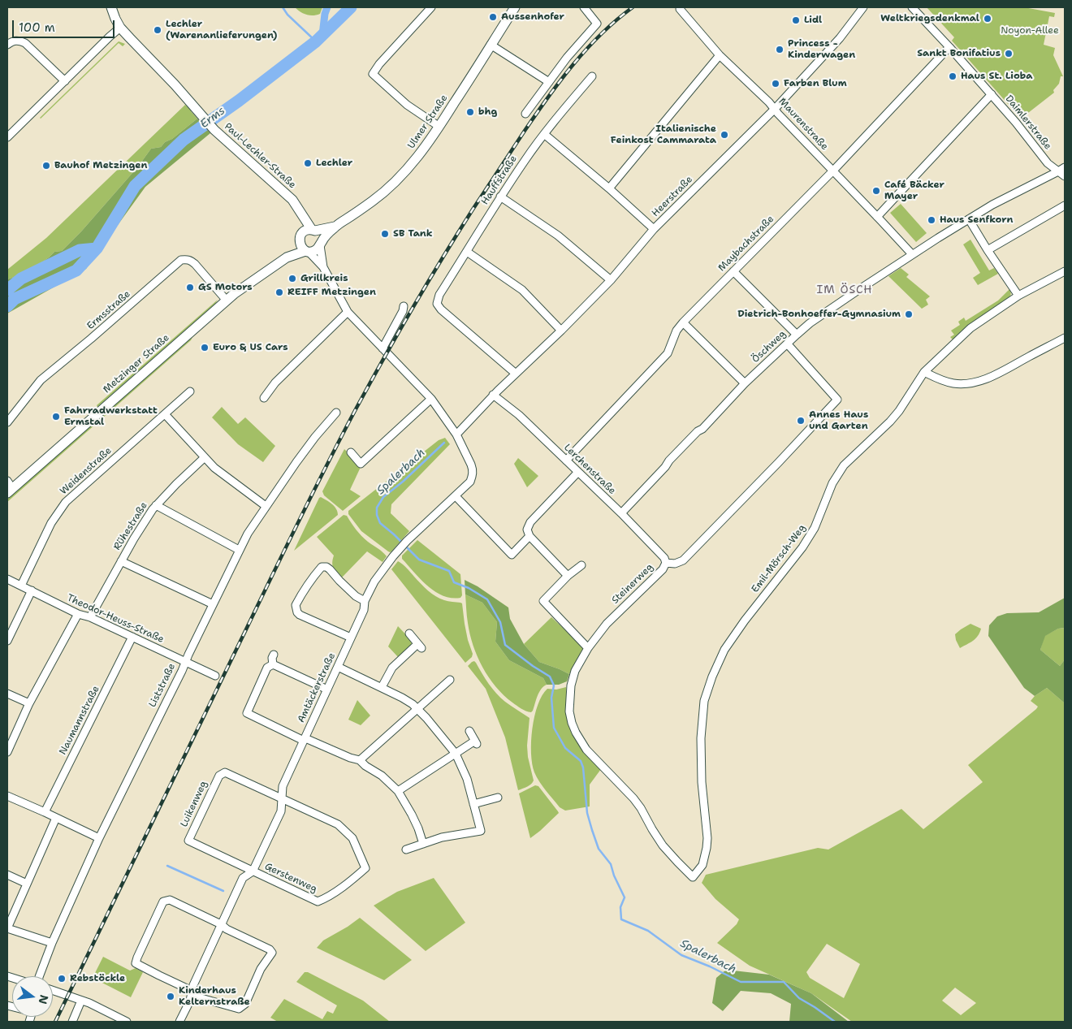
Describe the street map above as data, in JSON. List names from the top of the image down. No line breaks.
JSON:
{"streets":{"street":["Ulmer Straße","Daimlerstraße","Maurenstraße","Paul-Lechler-Straße","Hauffstraße","Heerstraße","Maybachstraße","Ermsstraße","Öschweg","Metzinger Straße","Lerchenstraße","Weidenstraße","Rühestraße","Emil-Mörsch-Weg","Steinerweg","Theodor-Heuss-Straße","Liststraße","Amtäckerstraße","Naumannstraße","Luikenweg","Gerstenweg"]},"crossings":[["Ulmer Straße","Paul-Lechler-Straße"],["Ulmer Straße","Metzinger Straße"],["Daimlerstraße","Maybachstraße"],["Daimlerstraße","Öschweg"],["Maurenstraße","Heerstraße"],["Maurenstraße","Maybachstraße"],["Maurenstraße","Öschweg"],["Paul-Lechler-Straße","Metzinger Straße"],["Hauffstraße","Heerstraße"],["Heerstraße","Lerchenstraße"],["Maybachstraße","Lerchenstraße"],["Ermsstraße","Metzinger Straße"],["Öschweg","Lerchenstraße"],["Öschweg","Steinerweg"],["Lerchenstraße","Steinerweg"],["Weidenstraße","Theodor-Heuss-Straße"],["Rühestraße","Theodor-Heuss-Straße"],["Emil-Mörsch-Weg","Steinerweg"],["Theodor-Heuss-Straße","Liststraße"],["Theodor-Heuss-Straße","Naumannstraße"],["Amtäckerstraße","Luikenweg"],["Amtäckerstraße","Gerstenweg"],["Luikenweg","Gerstenweg"]],"districts":["IM ÖSCH"],"water":["Erms","Spalerbach"],"parks":["Noyon-Allee"],"places":["Aussenhofer","Weltkriegsdenkmal","Lidl","Lechler (Warenanlieferungen)","Princess - Kinderwagen","Sankt Bonifatius","Haus St. Lioba","Farben Blum","bhg","Italienische Feinkost Cammarata","Lechler","Bauhof Metzingen","Café Bäcker Mayer","Haus Senfkorn","SB Tank","Grillkreis","GS Motors","REIFF Metzingen","Dietrich-Bonhoeffer-Gymnasium","Euro & US Cars","Fahrradwerkstatt Ermstal","Annes Haus und Garten","Rebstöckle","Kinderhaus Kelternstraße"],"scale_bar":"100 m","north":"right"}
